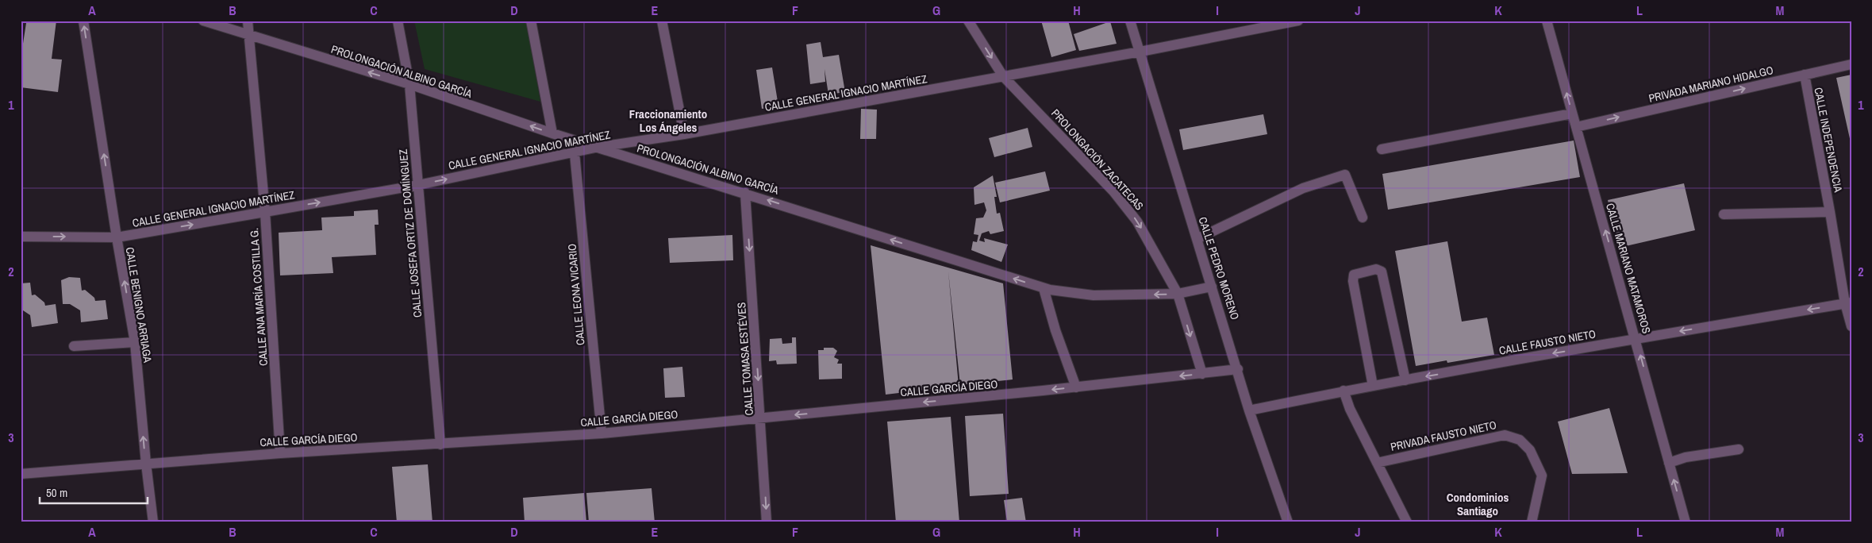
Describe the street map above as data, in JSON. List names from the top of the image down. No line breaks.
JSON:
{"streets":{"street":["PROLONGACIÓN ALBINO GARCÍA","PRIVADA MARIANO HIDALGO","CALLE GENERAL IGNACIO MARTÍNEZ","CALLE INDEPENDENCIA","PROLONGACIÓN ZACATECAS","CALLE JOSEFA ORTIZ DE DOMÍNGUEZ","CALLE PEDRO MORENO","CALLE MARIANO MATAMOROS","CALLE LEONA VICARIO","CALLE ANA MARÍA COSTILLA G.","CALLE BENIGNO ARRIAGA","CALLE FAUSTO NIETO","CALLE TOMASA ESTÉVES","CALLE GARCÍA DIEGO","PRIVADA FAUSTO NIETO"]},"crossings":[["PROLONGACIÓN ALBINO GARCÍA","CALLE GENERAL IGNACIO MARTÍNEZ"],["PROLONGACIÓN ALBINO GARCÍA","PROLONGACIÓN ZACATECAS"],["PROLONGACIÓN ALBINO GARCÍA","CALLE JOSEFA ORTIZ DE DOMÍNGUEZ"],["PROLONGACIÓN ALBINO GARCÍA","CALLE PEDRO MORENO"],["PROLONGACIÓN ALBINO GARCÍA","CALLE ANA MARÍA COSTILLA G."],["PROLONGACIÓN ALBINO GARCÍA","CALLE TOMASA ESTÉVES"],["PRIVADA MARIANO HIDALGO","CALLE INDEPENDENCIA"],["PRIVADA MARIANO HIDALGO","CALLE MARIANO MATAMOROS"],["CALLE GENERAL IGNACIO MARTÍNEZ","PROLONGACIÓN ZACATECAS"],["CALLE GENERAL IGNACIO MARTÍNEZ","CALLE JOSEFA ORTIZ DE DOMÍNGUEZ"],["CALLE GENERAL IGNACIO MARTÍNEZ","CALLE PEDRO MORENO"],["CALLE GENERAL IGNACIO MARTÍNEZ","CALLE LEONA VICARIO"],["CALLE GENERAL IGNACIO MARTÍNEZ","CALLE ANA MARÍA COSTILLA G."],["CALLE GENERAL IGNACIO MARTÍNEZ","CALLE BENIGNO ARRIAGA"],["CALLE INDEPENDENCIA","CALLE FAUSTO NIETO"],["PROLONGACIÓN ZACATECAS","CALLE GARCÍA DIEGO"],["CALLE JOSEFA ORTIZ DE DOMÍNGUEZ","CALLE GARCÍA DIEGO"],["CALLE PEDRO MORENO","CALLE FAUSTO NIETO"],["CALLE PEDRO MORENO","CALLE GARCÍA DIEGO"],["CALLE MARIANO MATAMOROS","CALLE FAUSTO NIETO"],["CALLE LEONA VICARIO","CALLE GARCÍA DIEGO"],["CALLE ANA MARÍA COSTILLA G.","CALLE GARCÍA DIEGO"],["CALLE BENIGNO ARRIAGA","CALLE GARCÍA DIEGO"],["CALLE TOMASA ESTÉVES","CALLE GARCÍA DIEGO"]],"one_way":["PROLONGACIÓN ALBINO GARCÍA","PRIVADA MARIANO HIDALGO","CALLE GENERAL IGNACIO MARTÍNEZ","PROLONGACIÓN ZACATECAS","CALLE MARIANO MATAMOROS","CALLE BENIGNO ARRIAGA","CALLE FAUSTO NIETO","CALLE TOMASA ESTÉVES","CALLE GARCÍA DIEGO"],"districts":["Fraccionamiento Los Ángeles","Condominios Santiago"],"scale_bar":"50 m","grid":{"columns":["A","B","C","D","E","F","G","H","I","J","K","L","M"],"rows":["1","2","3"]}}
